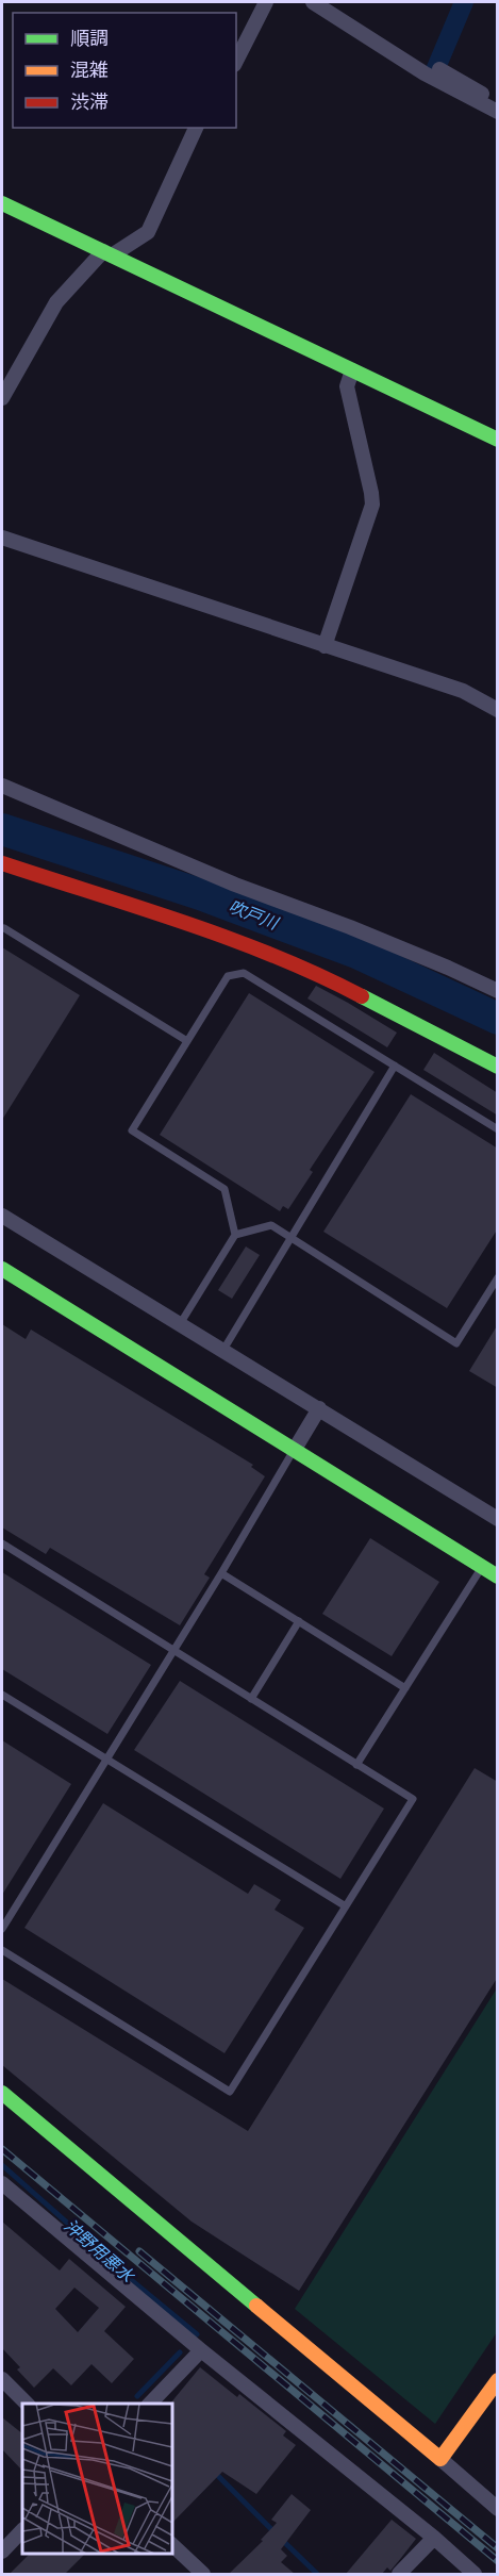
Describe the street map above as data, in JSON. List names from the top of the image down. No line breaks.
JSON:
{"water":["吹戸川","沖野用悪水"],"legend":["順調","混雑","渋滞"]}
